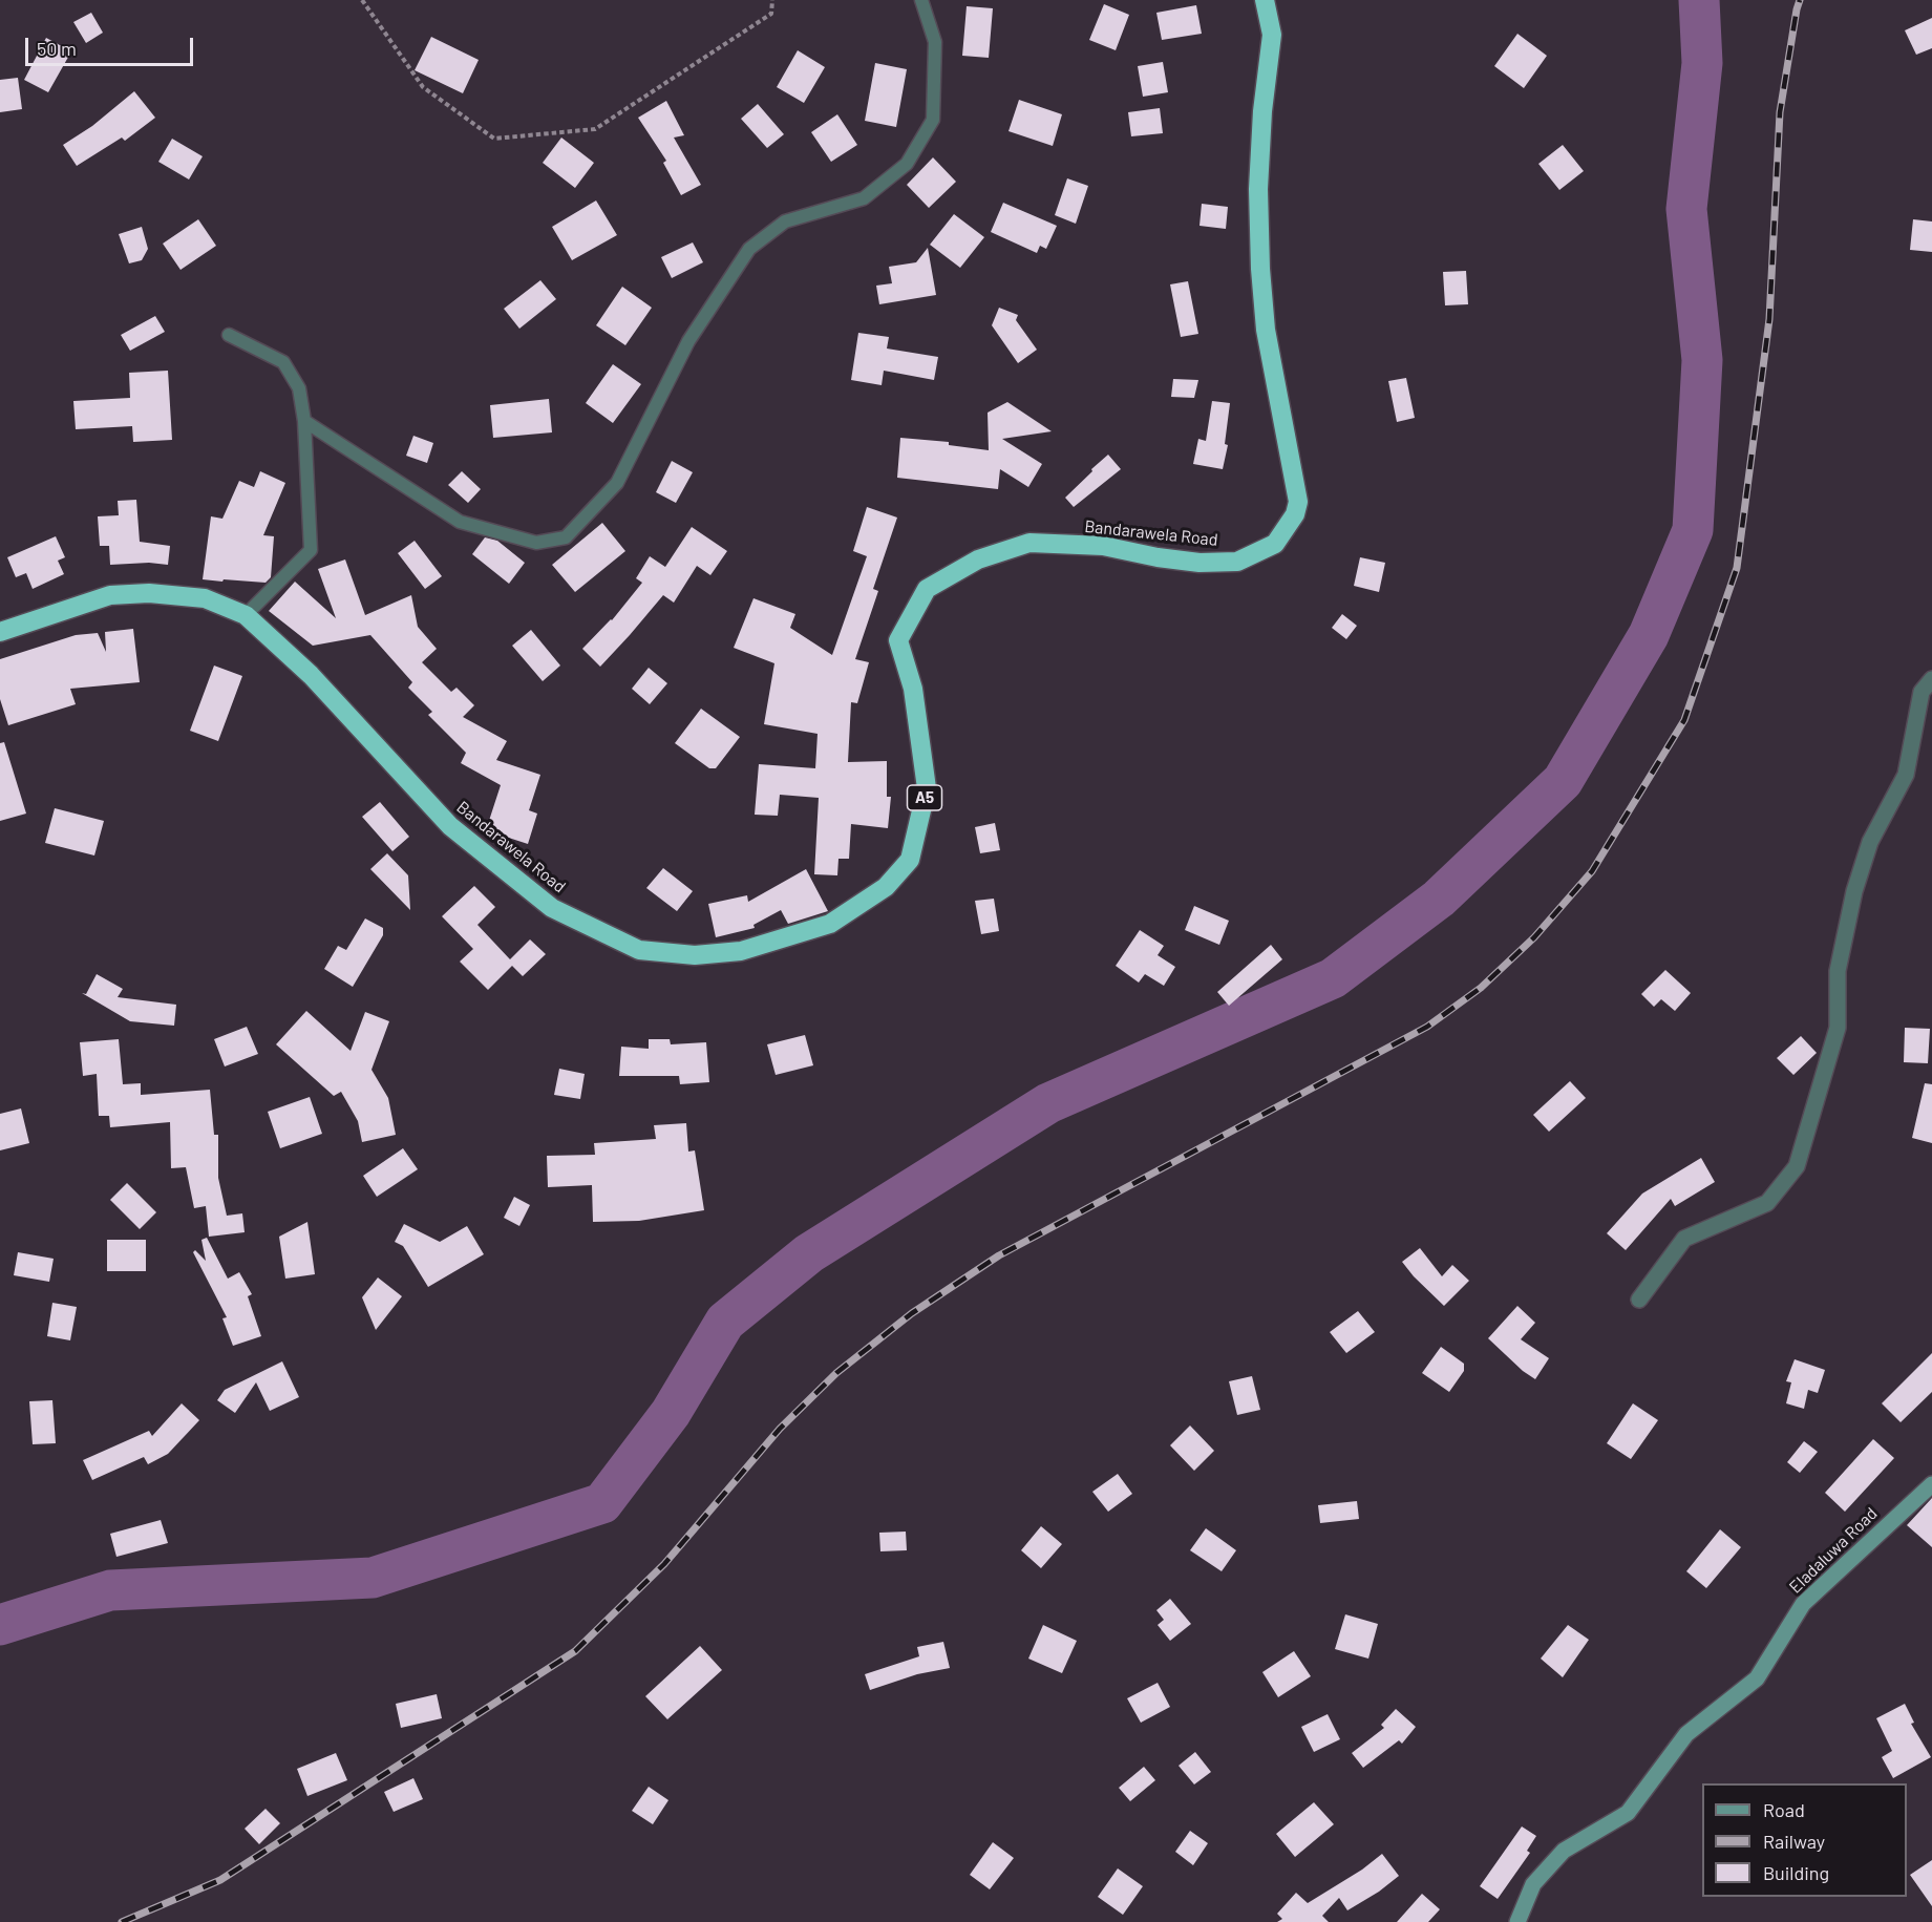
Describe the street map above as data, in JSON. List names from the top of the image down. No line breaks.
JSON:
{"streets":{"highway":["Bandarawela Road","A5"],"street":["Eladaluwa Road"]},"legend":["Road","Railway","Building"],"scale_bar":"50 m"}
